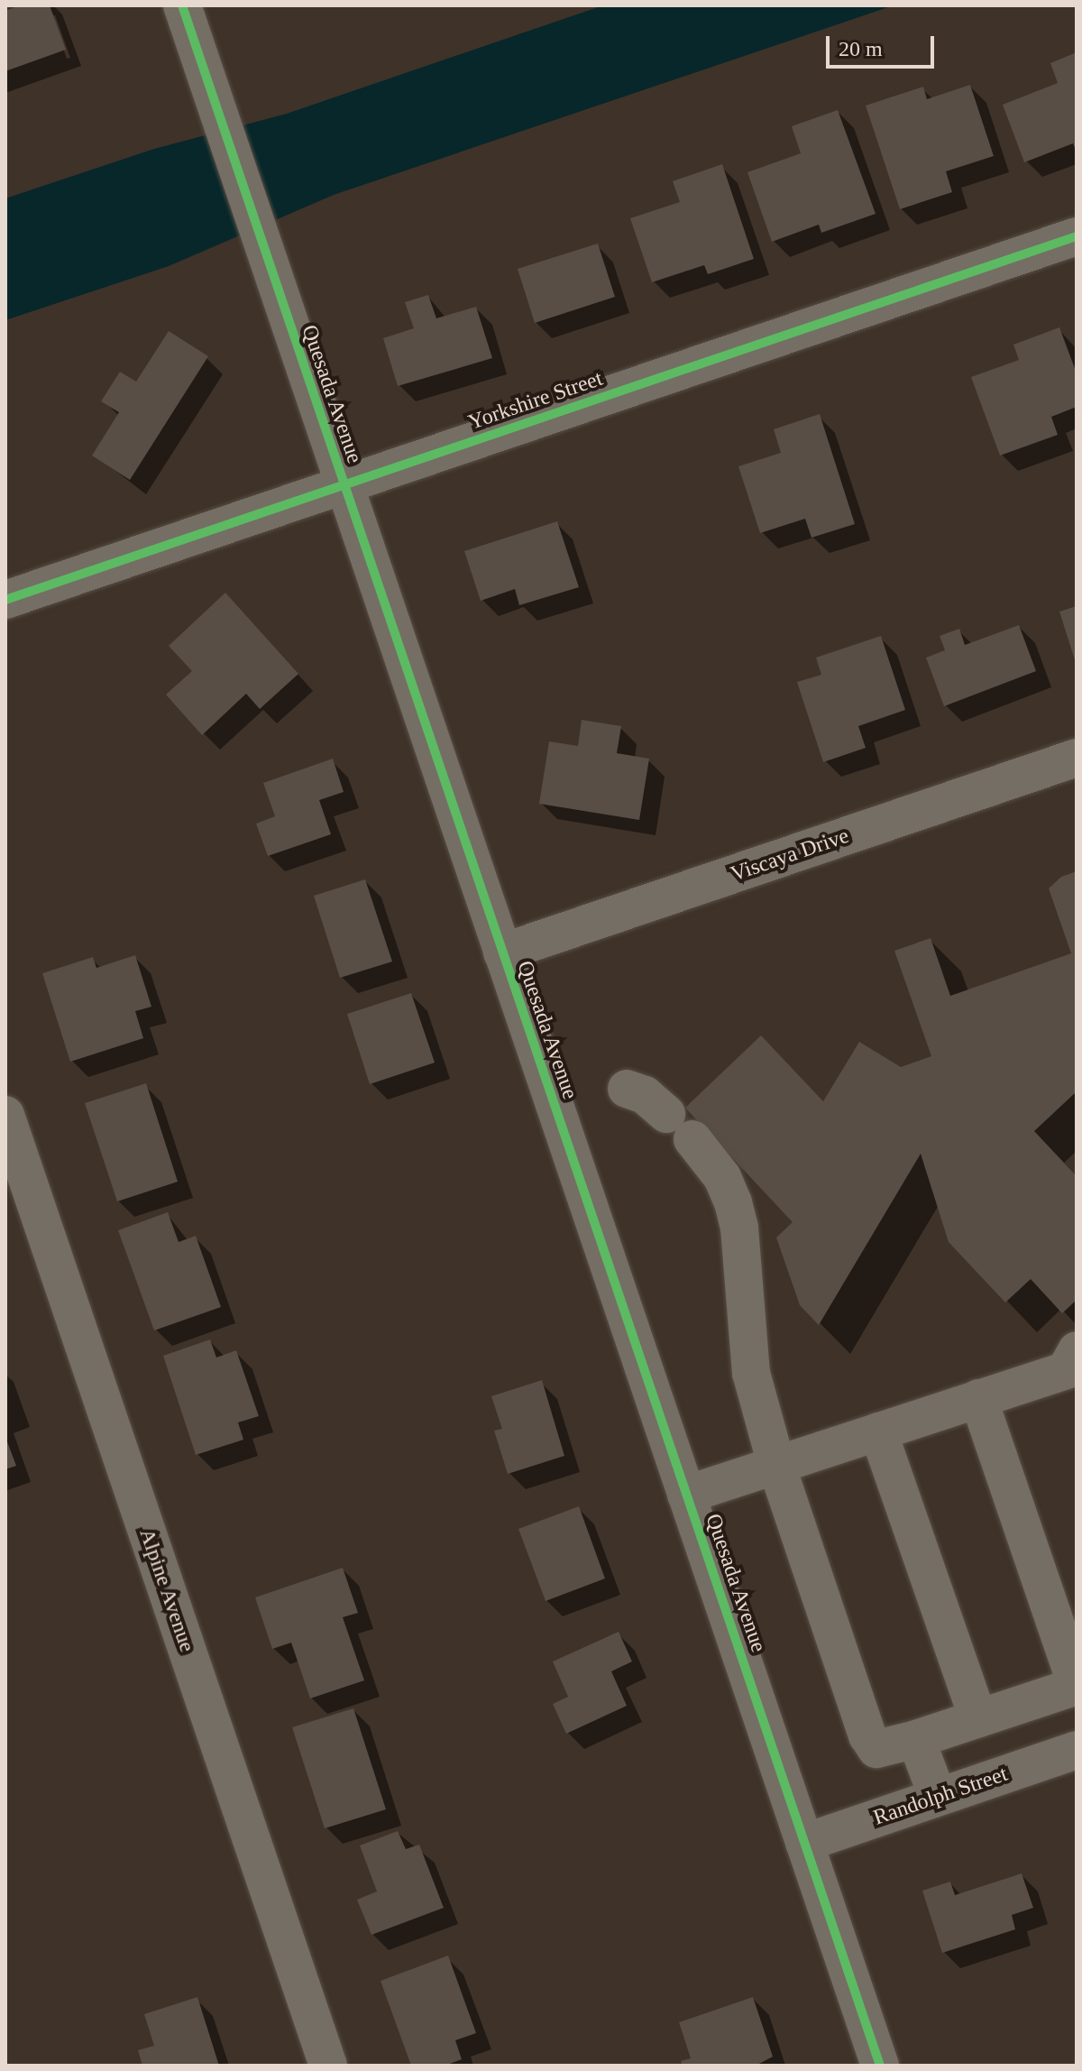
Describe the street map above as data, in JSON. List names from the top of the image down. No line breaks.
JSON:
{"streets":{"street":["Quesada Avenue","Yorkshire Street","Viscaya Drive","Alpine Avenue","Randolph Street"]},"crossings":[["Quesada Avenue","Yorkshire Street"],["Quesada Avenue","Viscaya Drive"],["Quesada Avenue","Randolph Street"]],"scale_bar":"20 m"}
